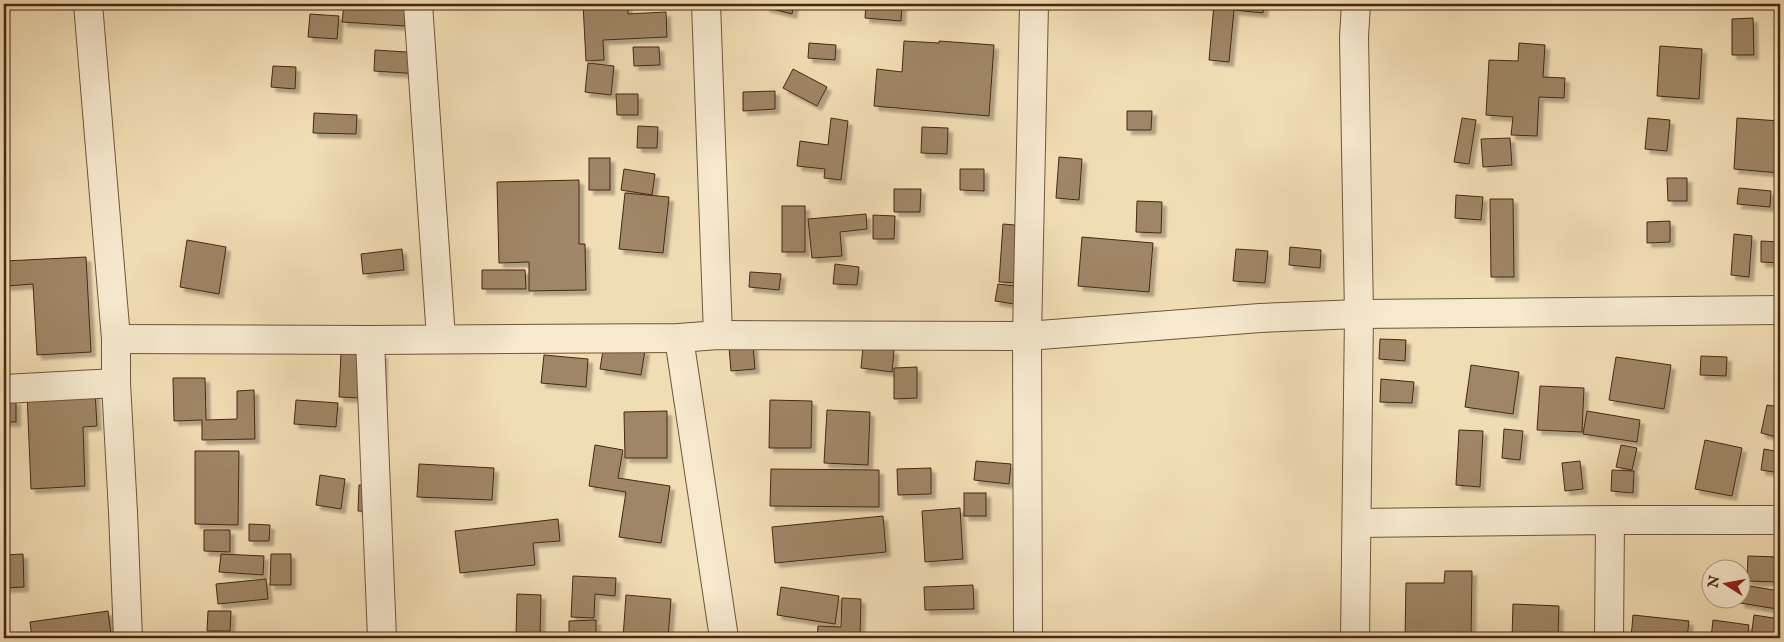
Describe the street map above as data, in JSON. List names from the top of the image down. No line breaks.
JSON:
{"north":"left"}
